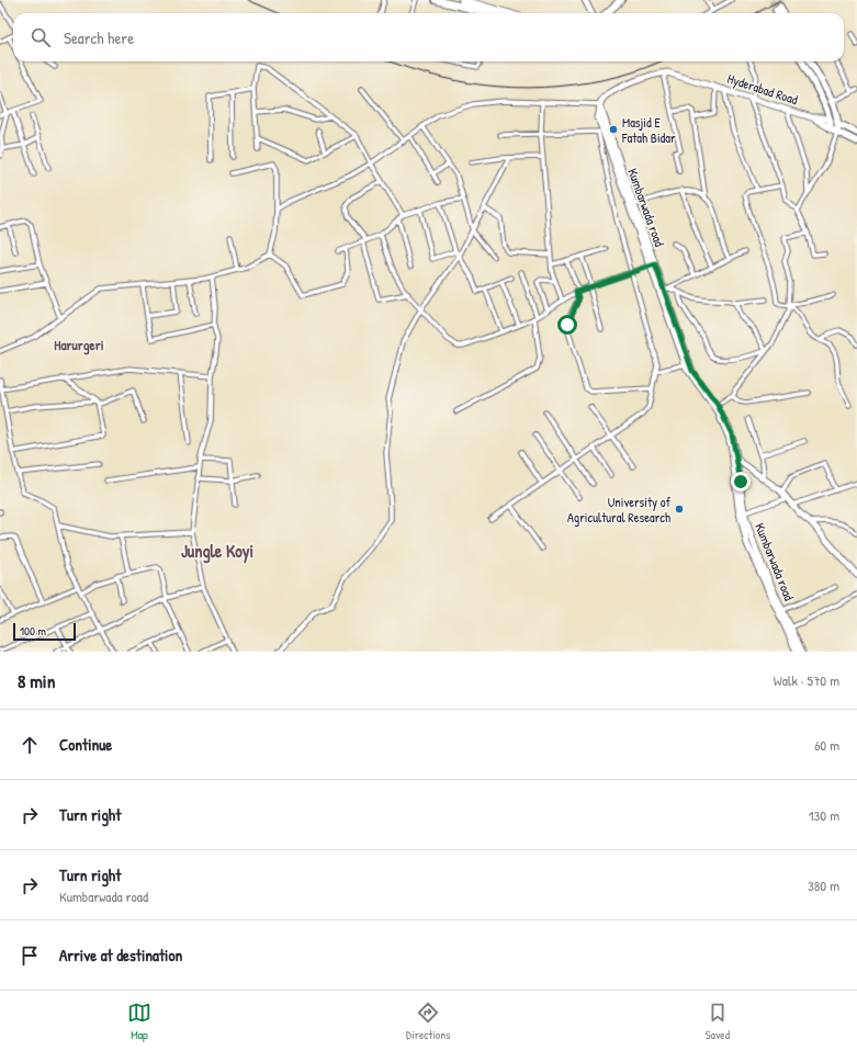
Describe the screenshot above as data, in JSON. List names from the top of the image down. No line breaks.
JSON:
{"streets":{"main road":["Hyderabad Road"],"street":["Kumbarwada road"]},"crossings":[["Hyderabad Road","Kumbarwada road"]],"districts":["Harurgeri","Jungle Koyi"],"places":["Masjid E Fatah Bidar","University of Agricultural Research"],"scale_bar":"100 m","page":{"search":"Search here","scale":"100 m","heading":["8 min","Walk · 570 m"],"list":[["Continue","60 m"],["Turn right","130 m"],["Turn right","Kumbarwada road","380 m"],"Arrive at destination"],"nav":["Map","Directions","Saved"]}}
